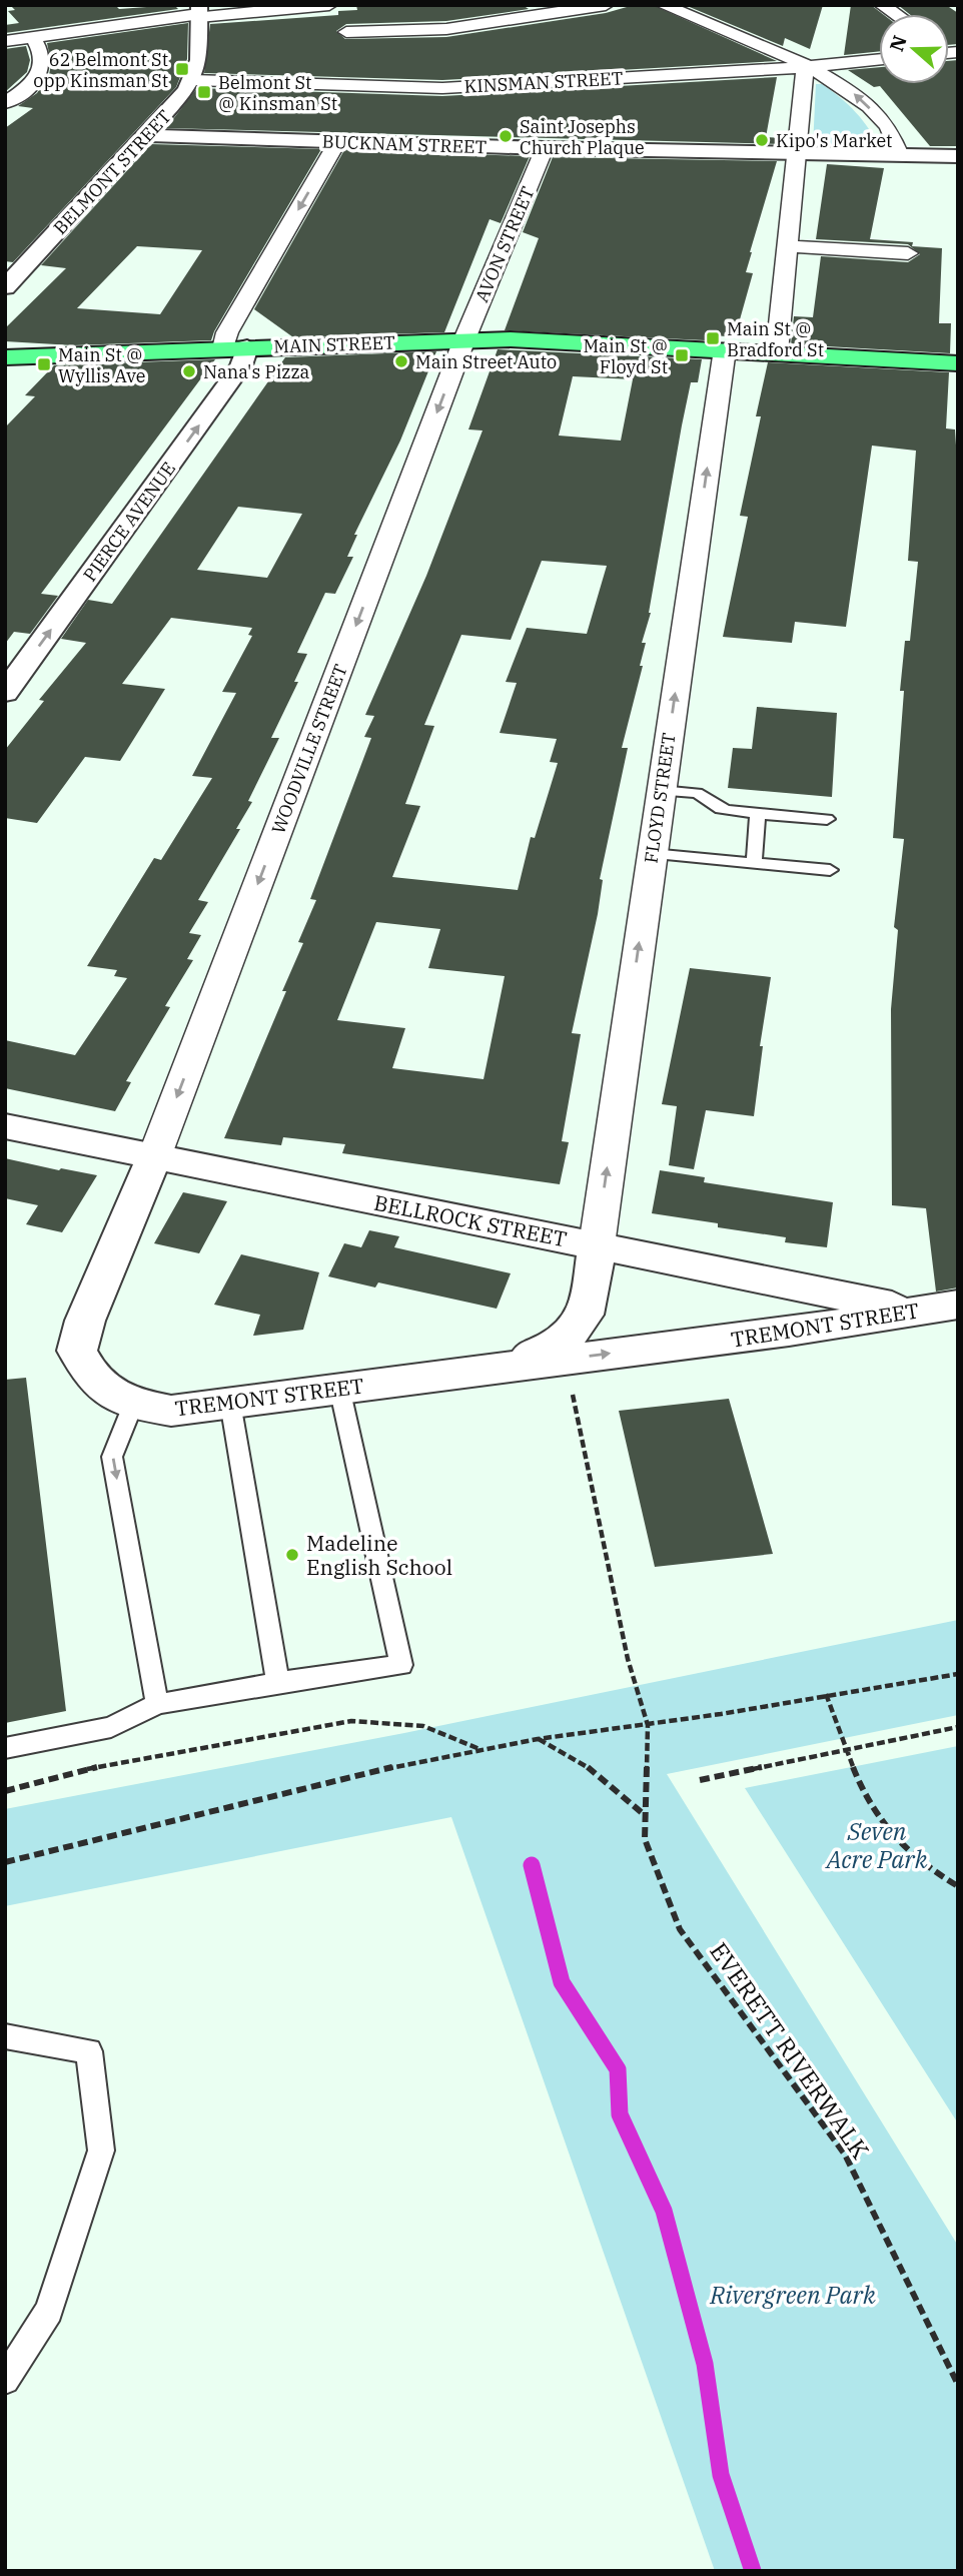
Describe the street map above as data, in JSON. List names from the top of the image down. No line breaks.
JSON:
{"streets":{"main road":["MAIN STREET"],"street":["KINSMAN STREET","BUCKNAM STREET","BELMONT STREET","AVON STREET","PIERCE AVENUE","WOODVILLE STREET","FLOYD STREET","BELLROCK STREET","TREMONT STREET"],"path":["EVERETT RIVERWALK"]},"crossings":[["KINSMAN STREET","BELMONT STREET"],["BUCKNAM STREET","BELMONT STREET"],["BUCKNAM STREET","AVON STREET"],["AVON STREET","MAIN STREET"],["AVON STREET","WOODVILLE STREET"],["MAIN STREET","PIERCE AVENUE"],["MAIN STREET","WOODVILLE STREET"],["MAIN STREET","FLOYD STREET"],["WOODVILLE STREET","BELLROCK STREET"],["WOODVILLE STREET","TREMONT STREET"],["FLOYD STREET","BELLROCK STREET"],["FLOYD STREET","TREMONT STREET"],["BELLROCK STREET","TREMONT STREET"],["TREMONT STREET","EVERETT RIVERWALK"]],"one_way":["PIERCE AVENUE","WOODVILLE STREET","FLOYD STREET"],"parks":["Seven Acre Park","Rivergreen Park"],"places":{"transit":["62 Belmont St opp Kinsman St","Belmont St @ Kinsman St","Main St @ Bradford St","Main St @ Floyd St","Main St @ Wyllis Ave"],"other":["Saint Josephs Church Plaque","Kipo's Market","Main Street Auto","Nana's Pizza","Madeline English School"]},"north":"left"}
